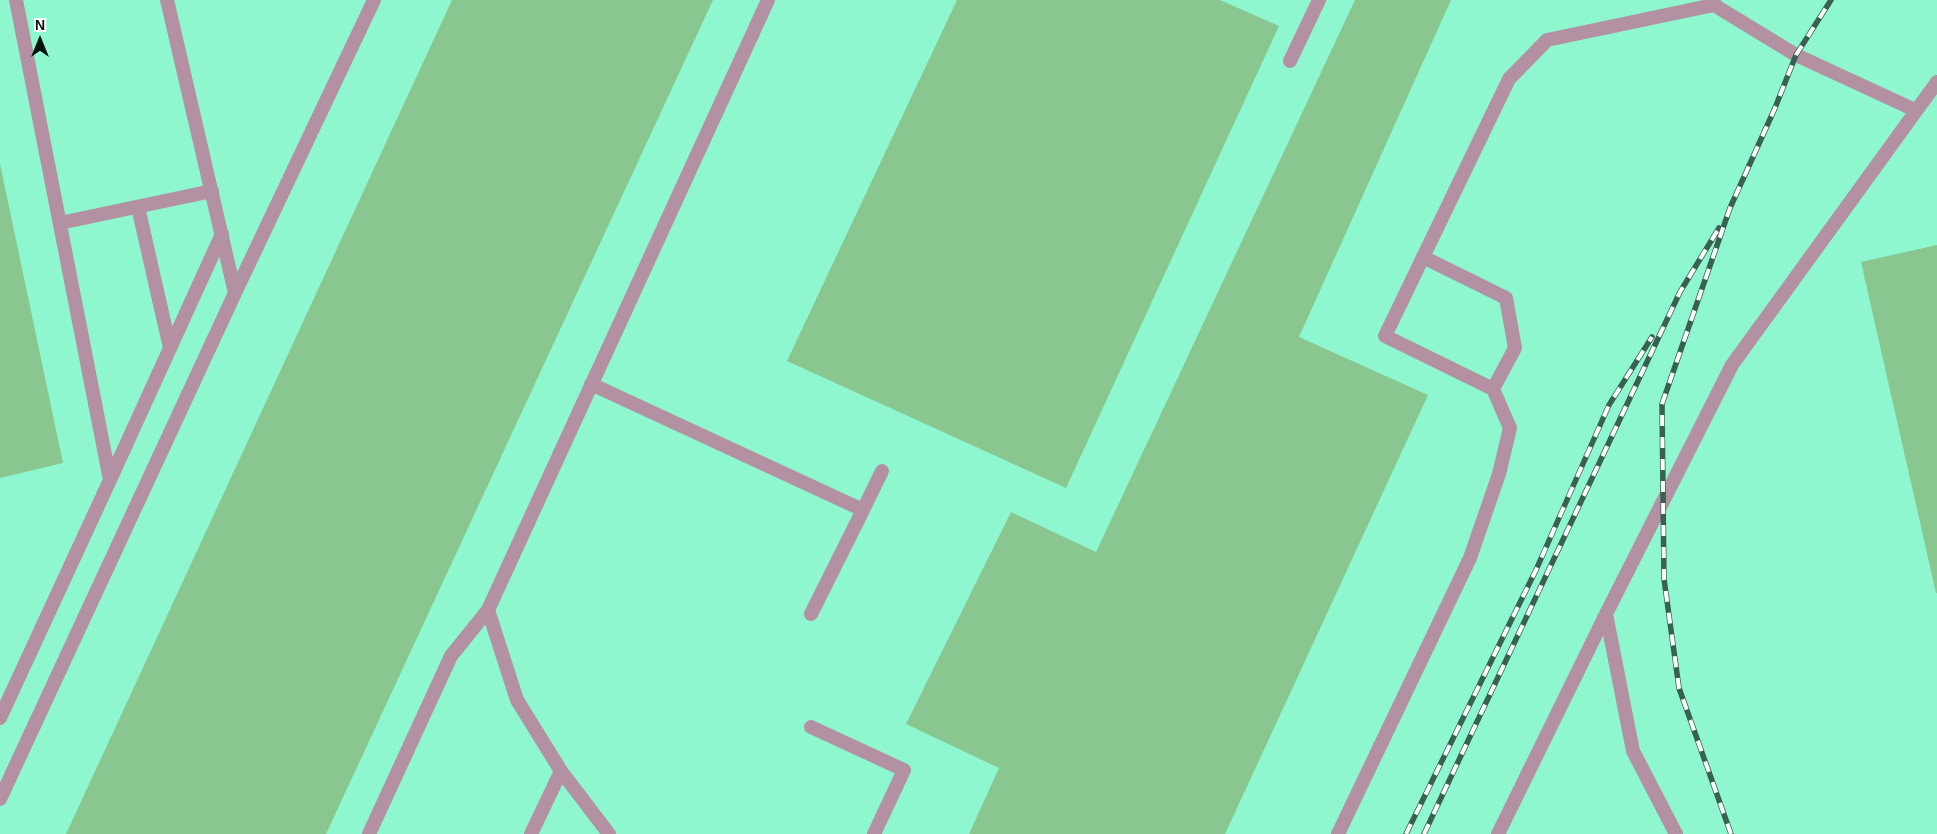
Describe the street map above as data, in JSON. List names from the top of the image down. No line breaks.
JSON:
{"north":"top"}
